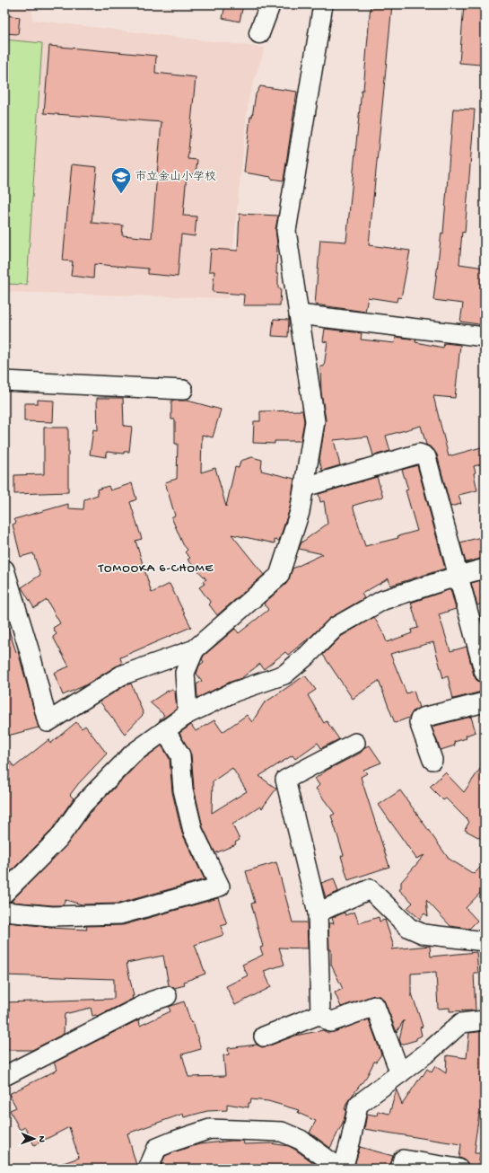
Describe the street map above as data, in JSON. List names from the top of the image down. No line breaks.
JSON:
{"districts":["TOMOOKA 6-CHOME"],"places":{"school or university":["市立金山小学校"]},"north":"right"}
